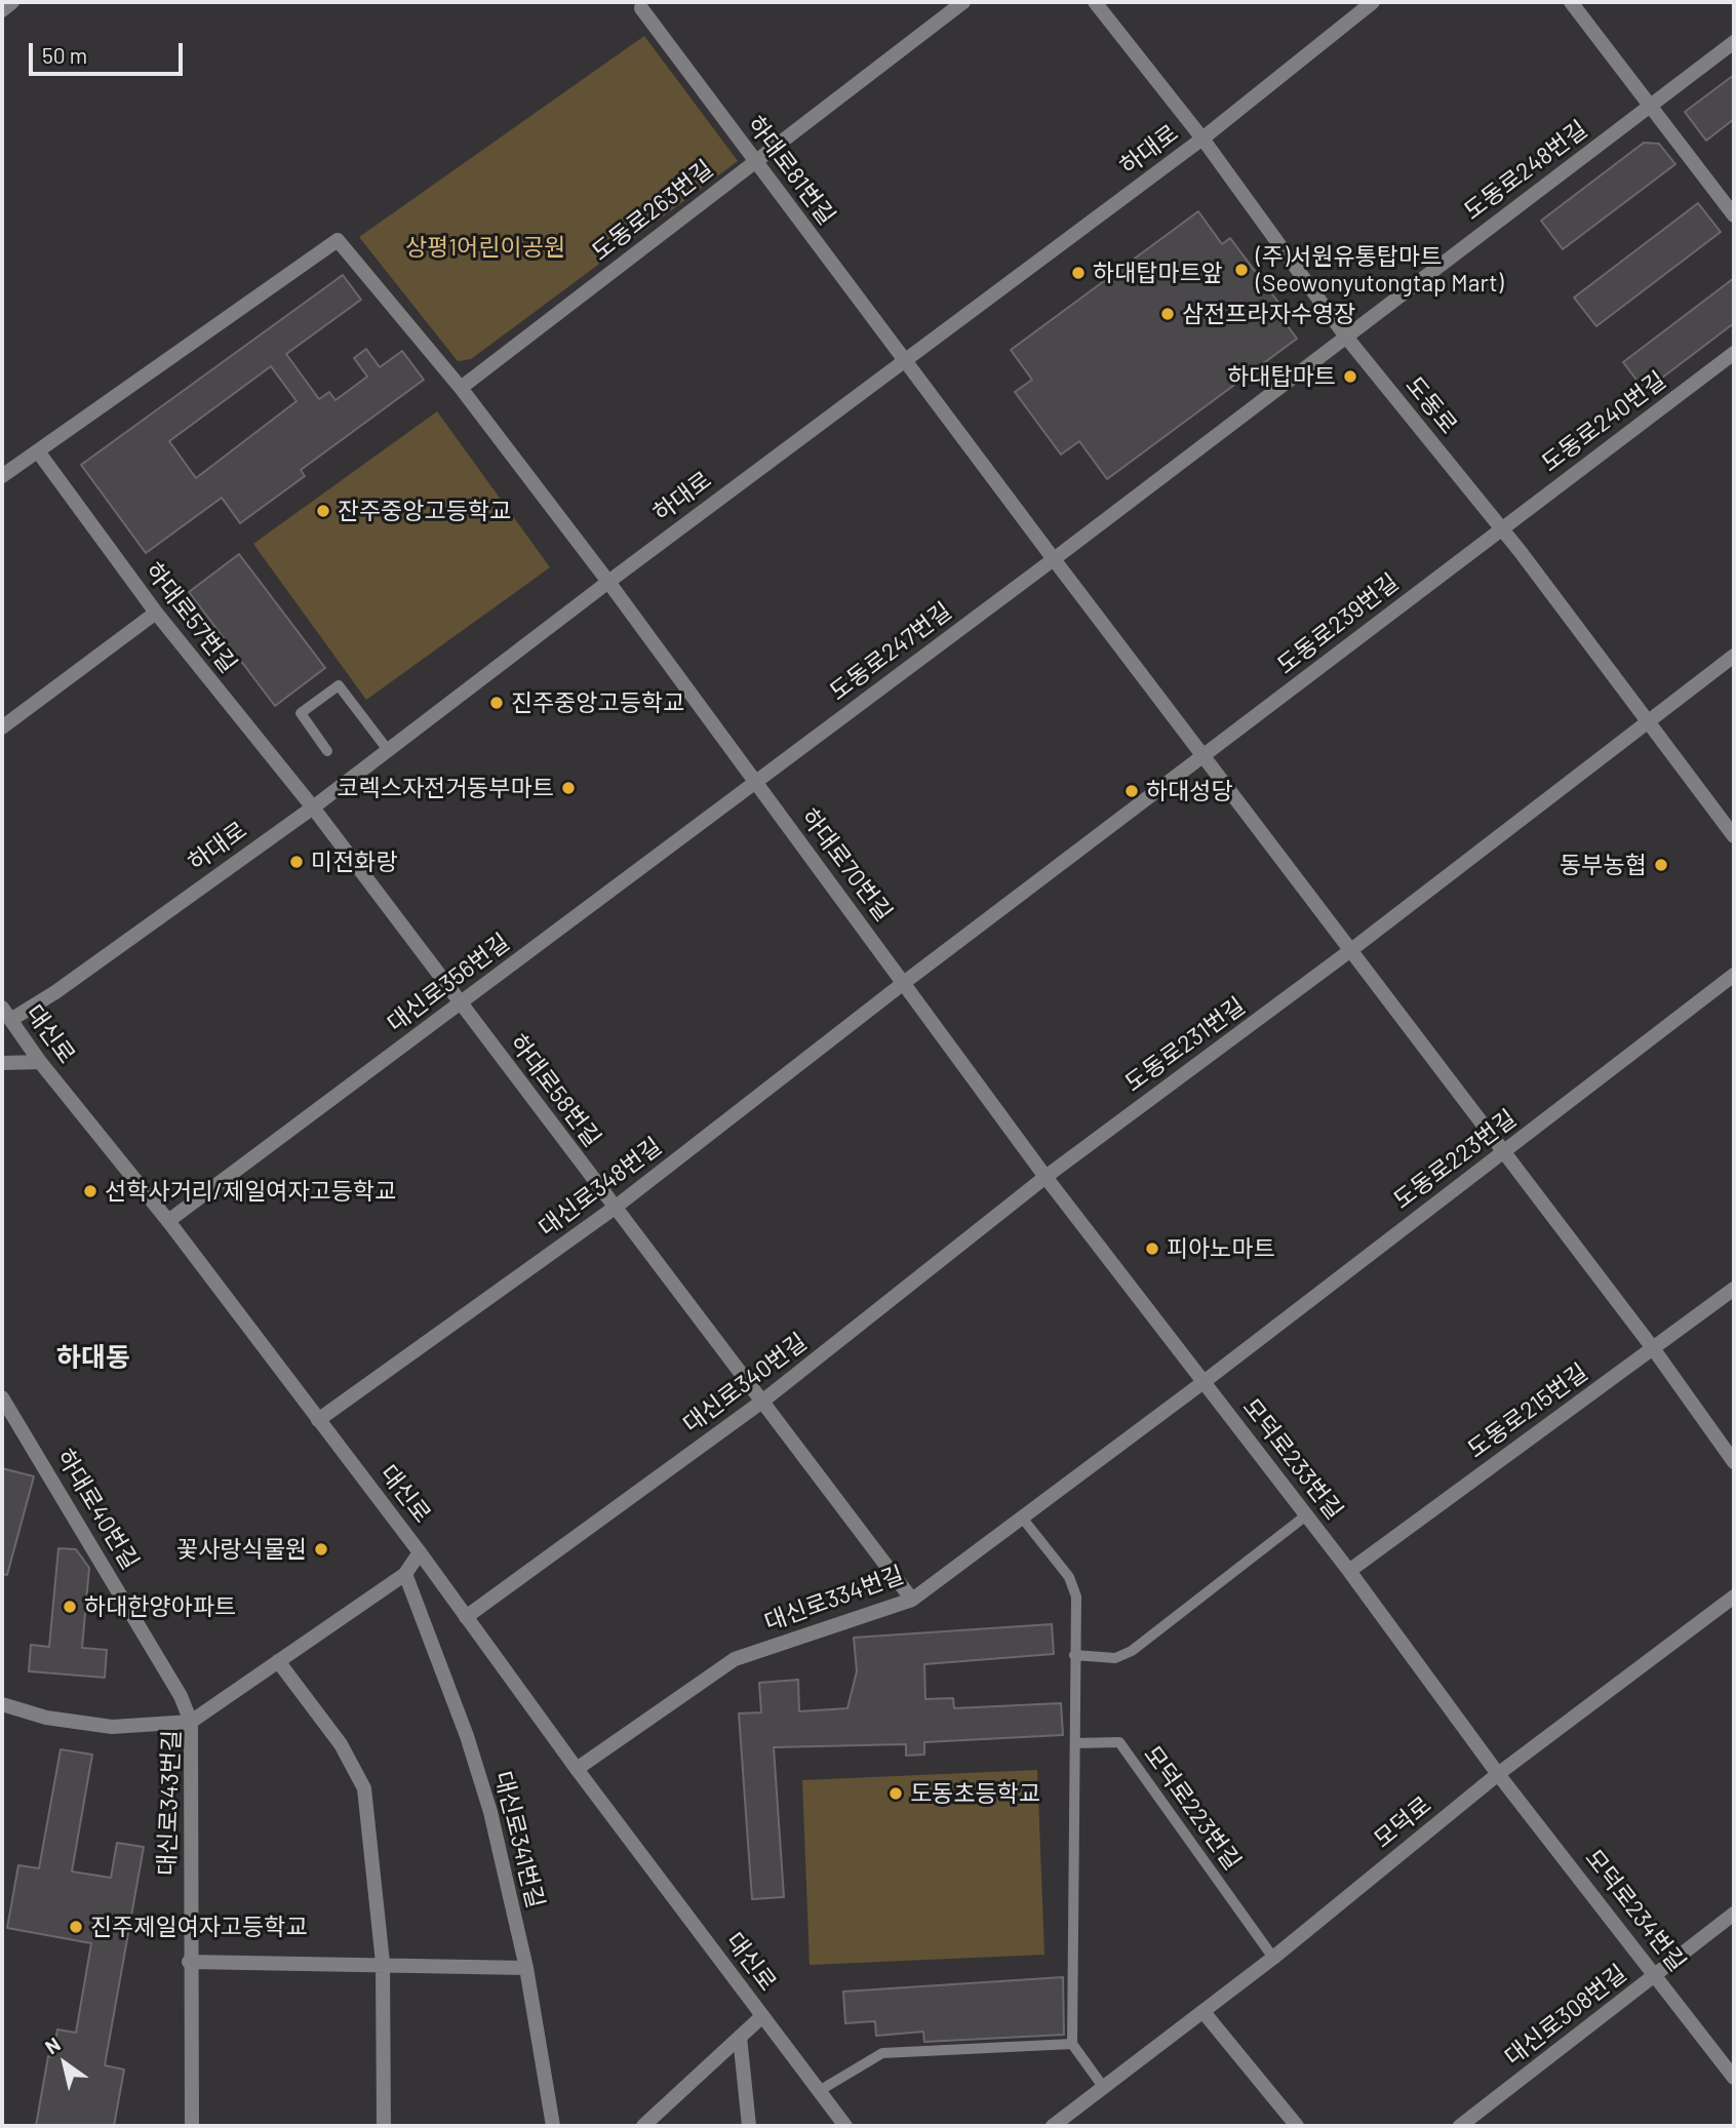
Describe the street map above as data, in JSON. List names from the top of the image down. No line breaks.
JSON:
{"streets":{"street":["하대로","하대로81번길","도동로248번길","도동로263번길","도동로","도동로240번길","하대로57번길","도동로239번길","도동로247번길","하대로70번길","대신로356번길","대신로","도동로231번길","하대로58번길","도동로223번길","대신로348번길","대신로340번길","도동로215번길","모덕로233번길","하대로40번길","대신로334번길","대신로343번길","모덕로","대신로341번길","모덕로234번길","대신로308번길"],"lane":["모덕로223번길"]},"crossings":[["하대로","하대로81번길"],["하대로","도동로"],["하대로","하대로57번길"],["하대로","하대로70번길"],["하대로","대신로"],["하대로","하대로58번길"],["하대로81번길","도동로263번길"],["도동로248번길","도동로"],["도동로248번길","도동로247번길"],["도동로","도동로240번길"],["도동로","도동로239번길"],["도동로","도동로247번길"],["도동로","도동로231번길"],["도동로240번길","도동로239번길"],["하대로57번길","하대로58번길"],["도동로239번길","하대로70번길"],["도동로239번길","대신로348번길"],["도동로247번길","하대로70번길"],["도동로247번길","대신로356번길"],["하대로70번길","대신로356번길"],["하대로70번길","도동로231번길"],["하대로70번길","대신로348번길"],["하대로70번길","대신로340번길"],["하대로70번길","모덕로233번길"],["대신로356번길","대신로"],["대신로356번길","하대로58번길"],["대신로","대신로348번길"],["대신로","대신로340번길"],["대신로","대신로334번길"],["대신로","대신로343번길"],["도동로231번길","대신로340번길"],["도동로231번길","모덕로233번길"],["하대로58번길","대신로348번길"],["하대로58번길","대신로340번길"],["하대로58번길","대신로334번길"],["도동로223번길","모덕로233번길"],["도동로223번길","대신로334번길"],["대신로340번길","모덕로233번길"],["도동로215번길","모덕로233번길"],["모덕로233번길","대신로334번길"],["모덕로233번길","모덕로"],["모덕로233번길","모덕로234번길"],["하대로40번길","대신로343번길"],["대신로343번길","대신로341번길"],["모덕로223번길","모덕로"],["모덕로","모덕로234번길"],["모덕로234번길","대신로308번길"]],"districts":["하대동"],"parks":["상평1어린이공원"],"places":["(주)서원유통탑마트 (Seowonyutongtap Mart)","하대탑마트앞","삼전프라자수영장","하대탑마트","잔주중앙고등학교","진주중앙고등학교","코렉스자전거동부마트","하대성당","미전화랑","동부농협","선학사거리/제일여자고등학교","피아노마트","꽃사랑식물원","하대한양아파트","도동초등학교","진주제일여자고등학교"],"scale_bar":"50 m","north":"top left"}
